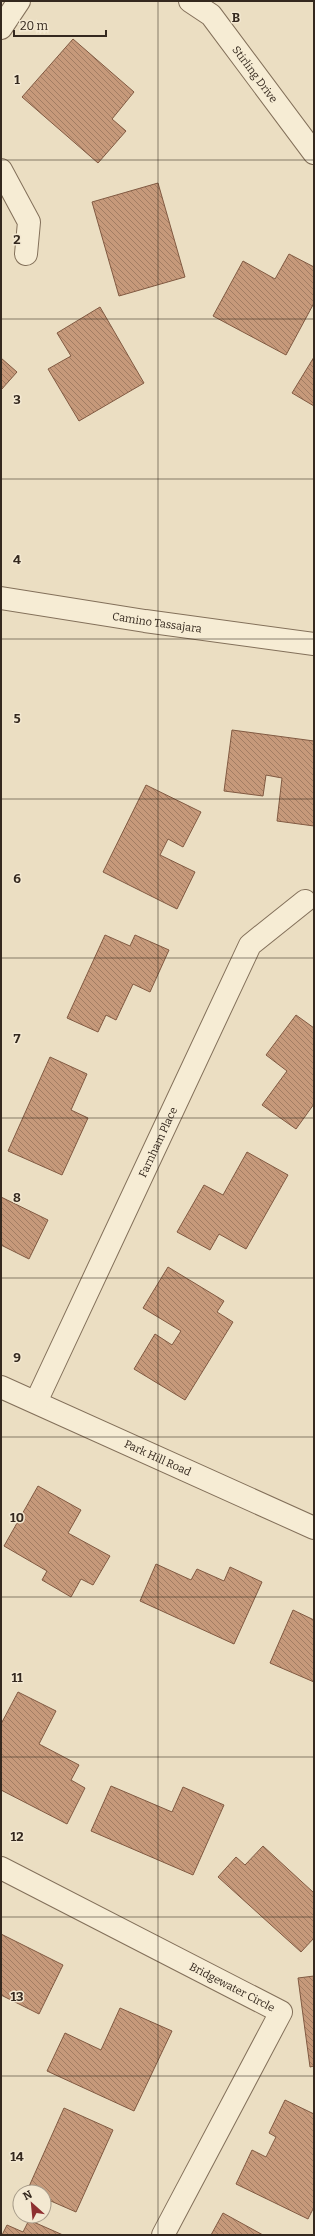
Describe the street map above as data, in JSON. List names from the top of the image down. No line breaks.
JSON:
{"streets":{"street":["Stirling Drive","Camino Tassajara","Farnham Place","Park Hill Road","Bridgewater Circle"]},"crossings":[["Farnham Place","Park Hill Road"]],"scale_bar":"20 m","north":"top left","grid":{"columns":["B"],"rows":["1","2","3","4","5","6","7","8","9","10","11","12","13","14"]}}
